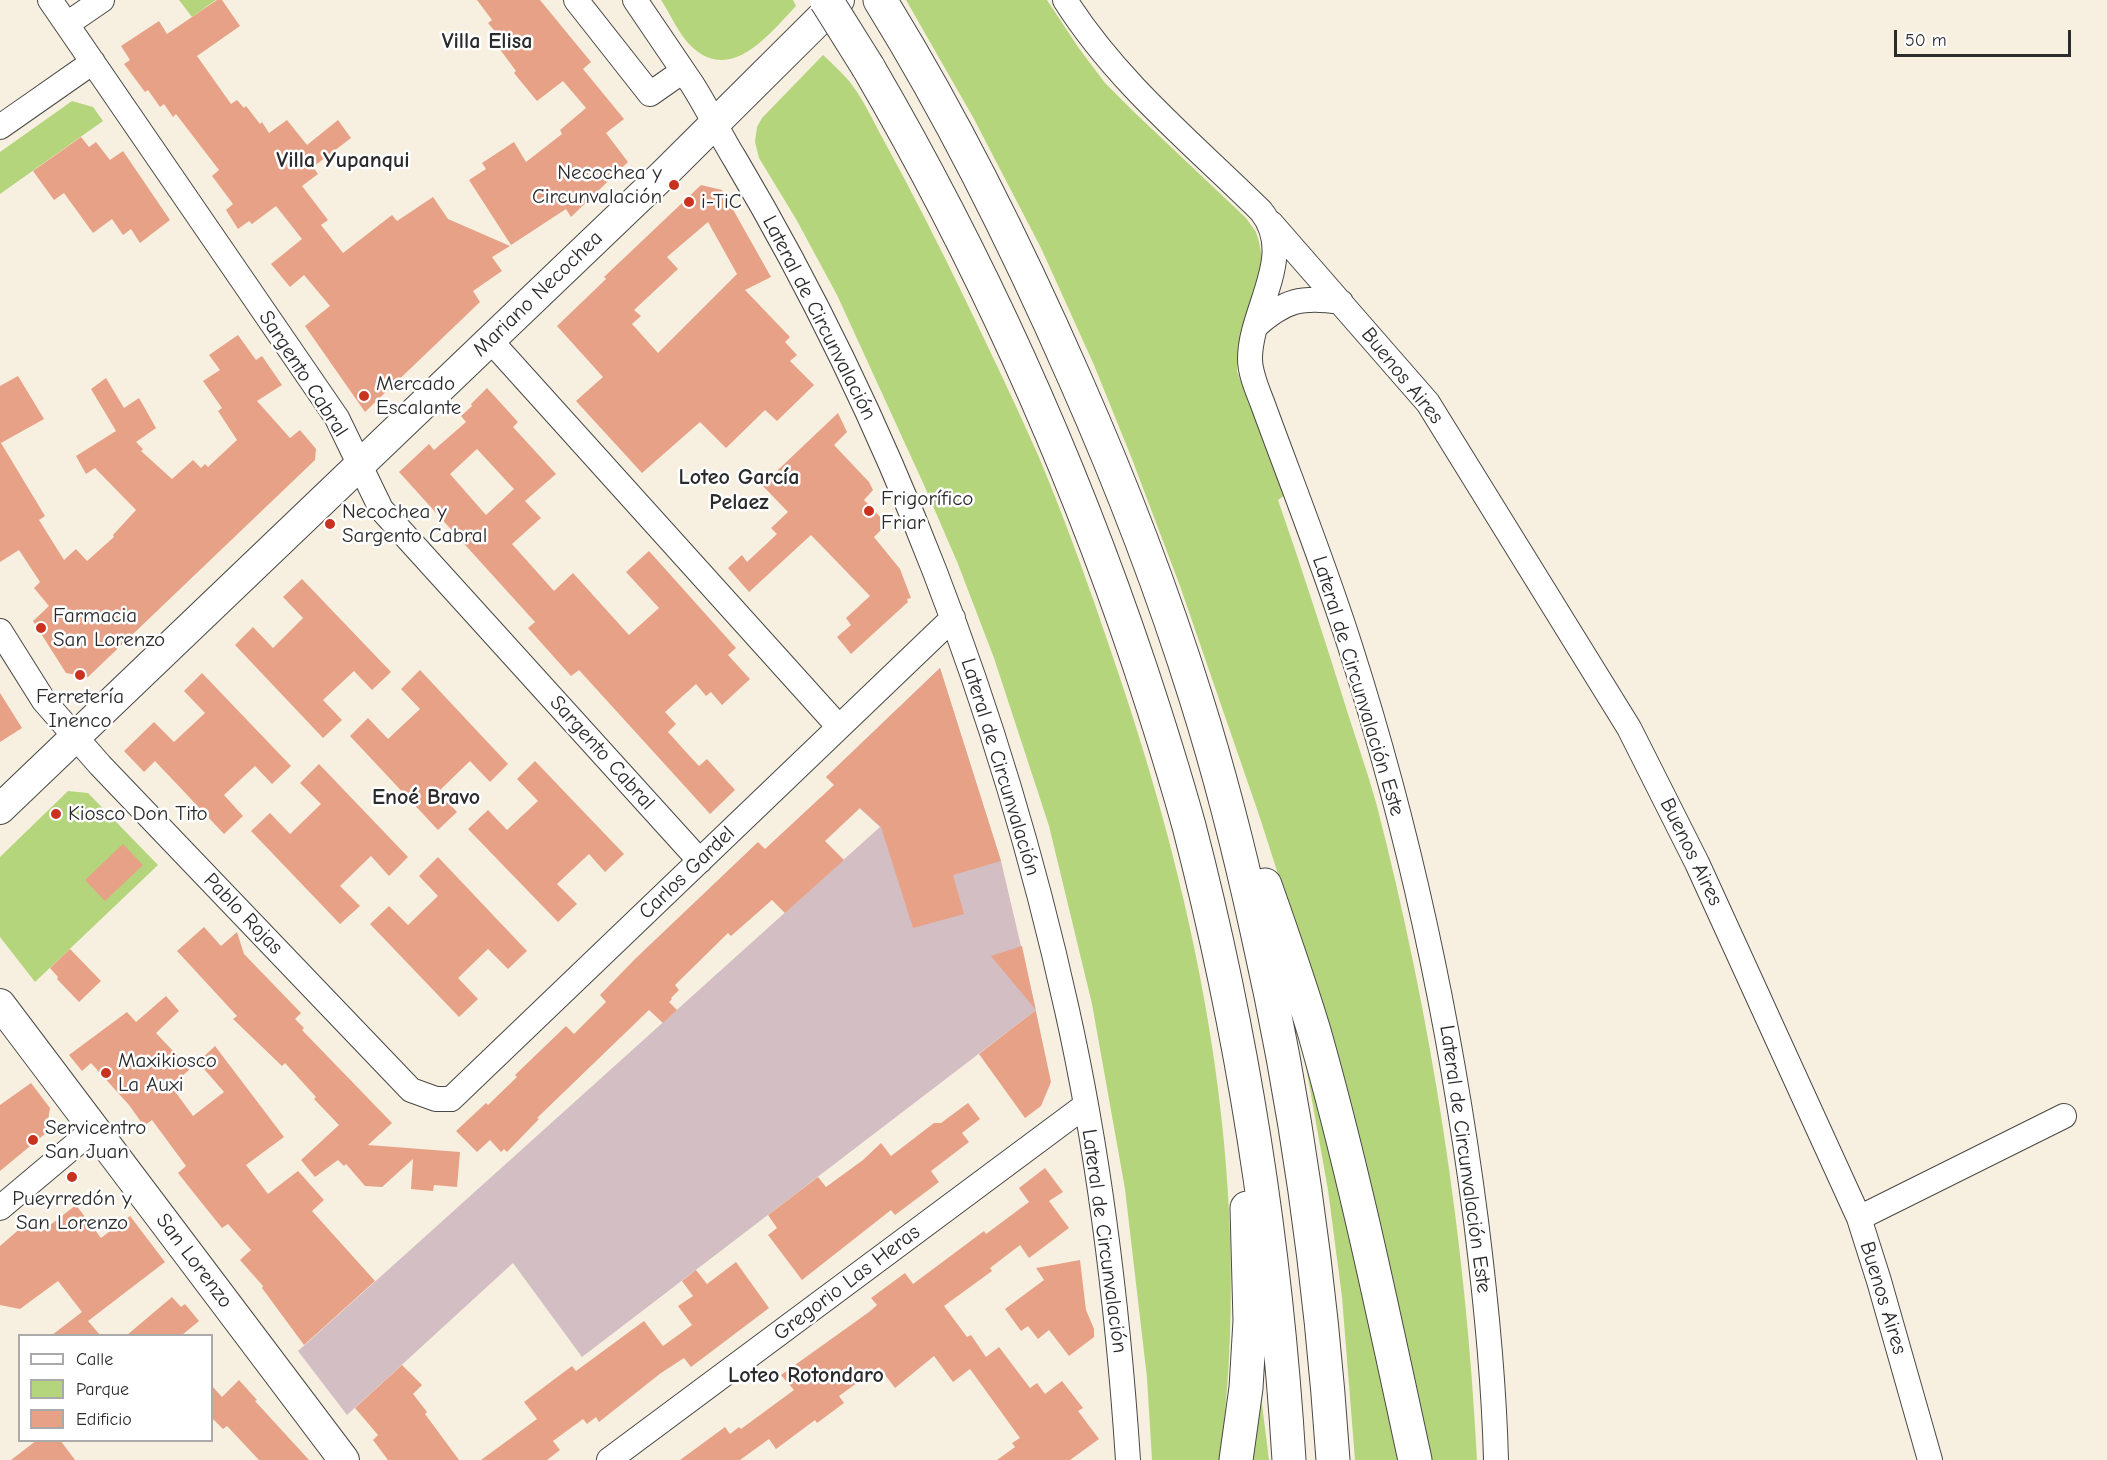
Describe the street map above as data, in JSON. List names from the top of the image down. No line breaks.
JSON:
{"streets":{"main road":["Mariano Necochea","San Lorenzo"],"street":["Lateral de Circunvalación","Sargento Cabral","Buenos Aires","Lateral de Circunvalación Este","Carlos Gardel","Pablo Rojas","Gregorio Las Heras"]},"crossings":[["Mariano Necochea","Lateral de Circunvalación"],["Mariano Necochea","Sargento Cabral"],["Mariano Necochea","Pablo Rojas"],["Lateral de Circunvalación","Carlos Gardel"],["Lateral de Circunvalación","Gregorio Las Heras"],["Sargento Cabral","Carlos Gardel"],["Buenos Aires","Lateral de Circunvalación Este"],["Carlos Gardel","Pablo Rojas"]],"districts":["Villa Elisa","Villa Yupanqui","Loteo García Pelaez","Enoé Bravo","Loteo Rotondaro"],"places":["Necochea y Circunvalación","i-TiC","Mercado Escalante","Frigorífico Friar","Necochea y Sargento Cabral","Farmacia San Lorenzo","Ferretería Inenco","Kiosco Don Tito","Maxikiosco La Auxi","Servicentro San Juan","Pueyrredón y San Lorenzo"],"legend":["Calle","Parque","Edificio"],"scale_bar":"50 m"}
